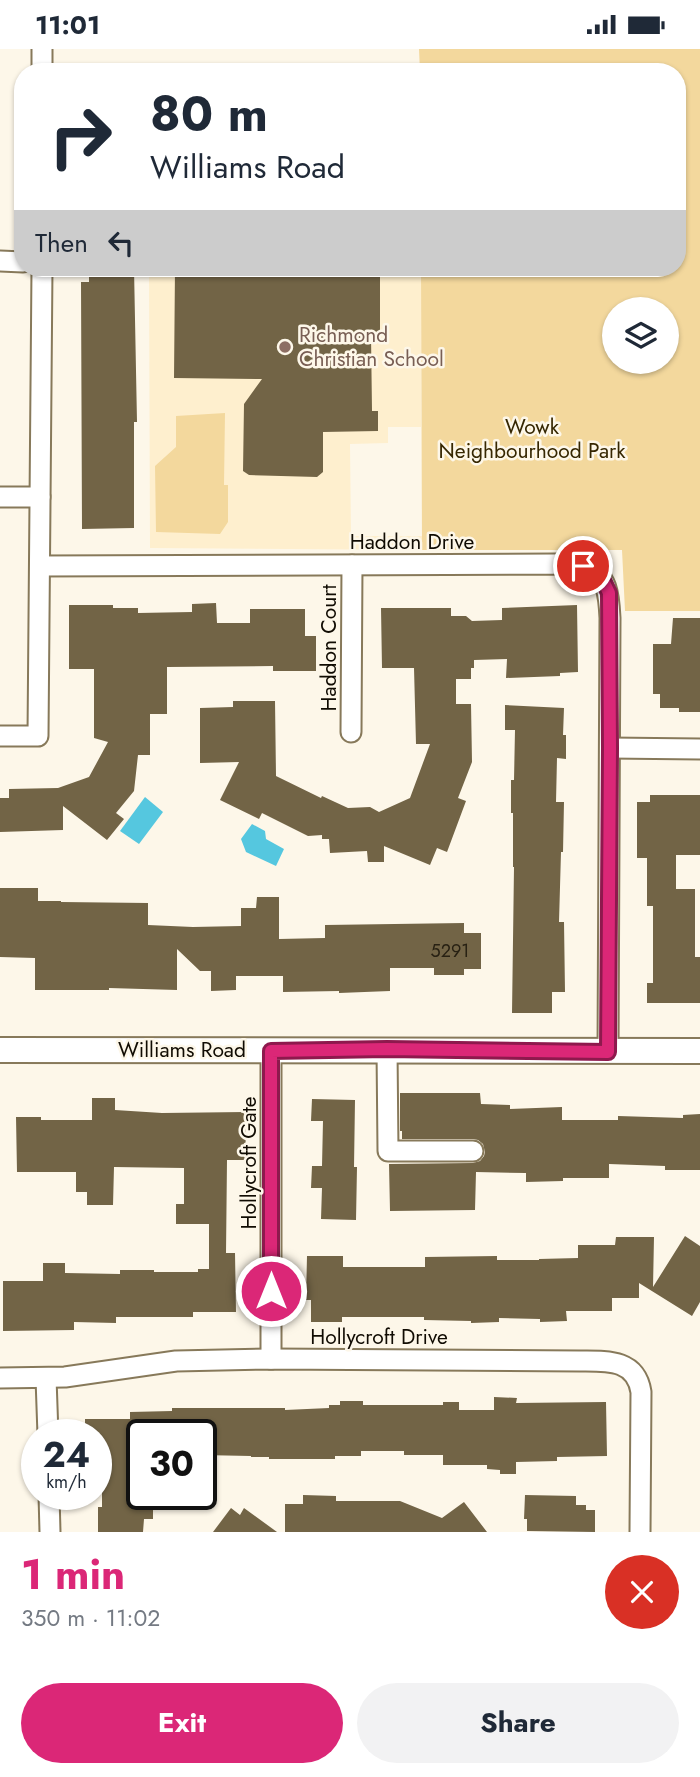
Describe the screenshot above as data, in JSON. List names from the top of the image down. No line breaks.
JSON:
{"streets":{"street":["Haddon Drive","Haddon Court","Williams Road","Hollycroft Gate","Hollycroft Drive"]},"crossings":[["Haddon Drive","Haddon Court"],["Haddon Drive","Williams Road"],["Williams Road","Hollycroft Gate"],["Hollycroft Gate","Hollycroft Drive"]],"parks":["Wowk Neighbourhood Park"],"places":["Richmond Christian School"],"house_numbers":["5291"],"page":{"status":"11:01","turn":["80 m","Williams Road"],"then":"Then","speed":"24 km/h","limit":"30","heading":["1 min","350 m · 11:02"],"buttons":["Exit","Share"]}}
